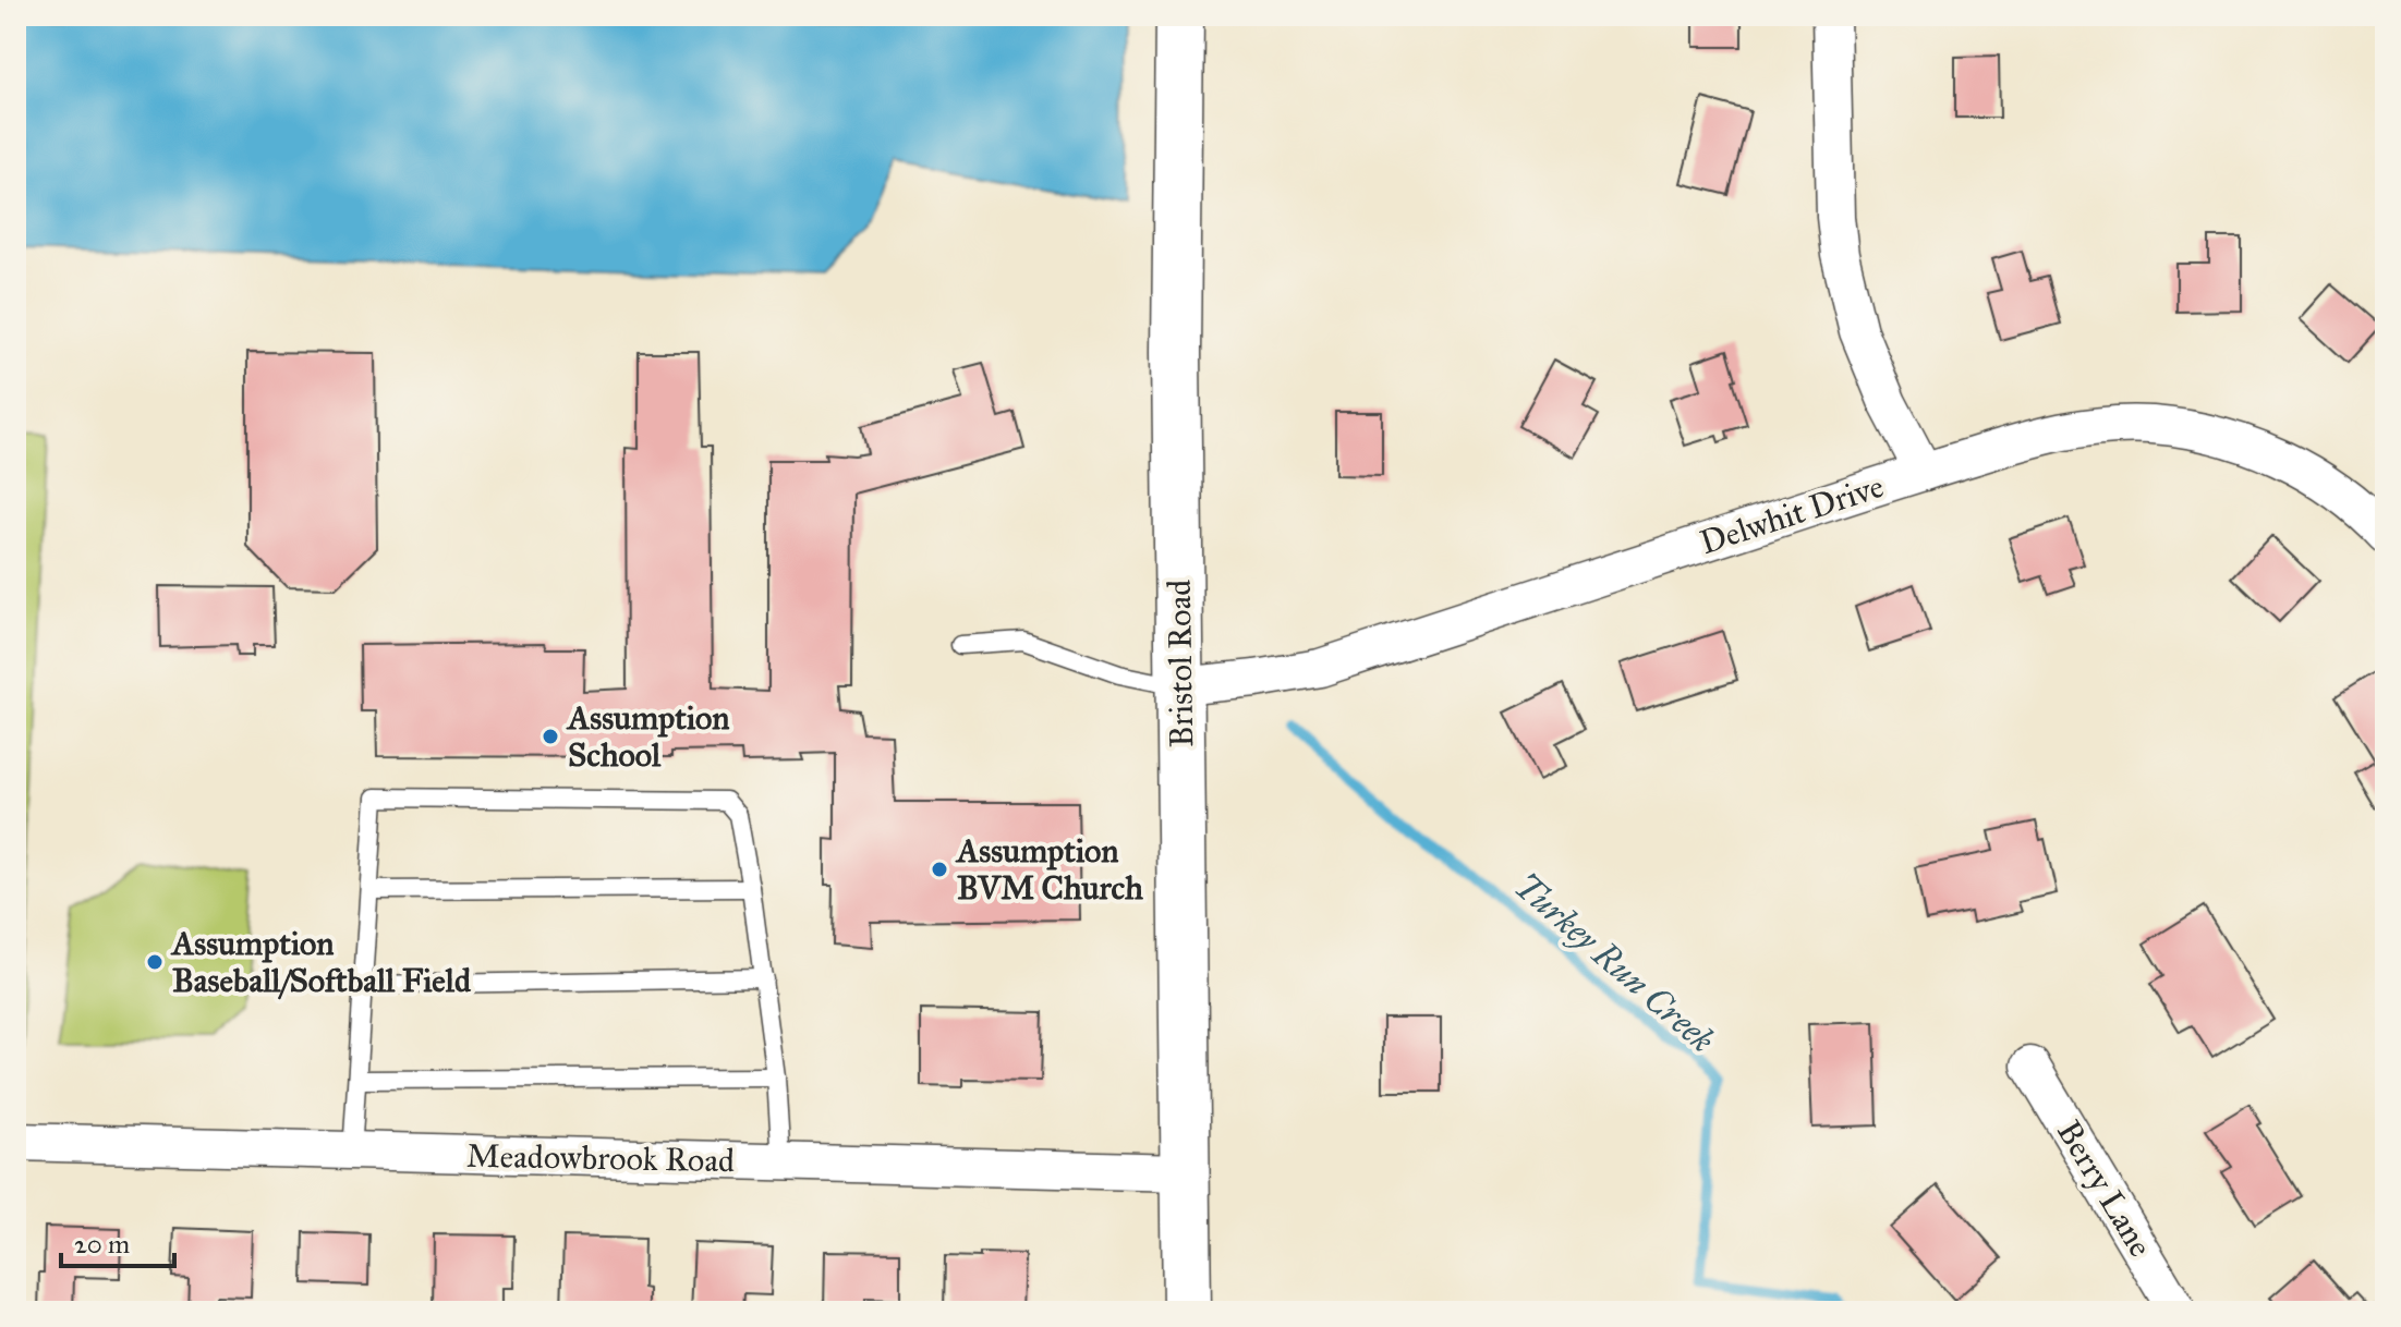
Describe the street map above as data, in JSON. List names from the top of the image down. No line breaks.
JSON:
{"streets":{"main road":["Bristol Road"],"street":["Delwhit Drive","Meadowbrook Road","Berry Lane"]},"crossings":[["Delwhit Drive","Bristol Road"],["Bristol Road","Meadowbrook Road"]],"water":["Turkey Run Creek"],"places":["Assumption School","Assumption BVM Church","Assumption Baseball/Softball Field"],"scale_bar":"20 m"}
